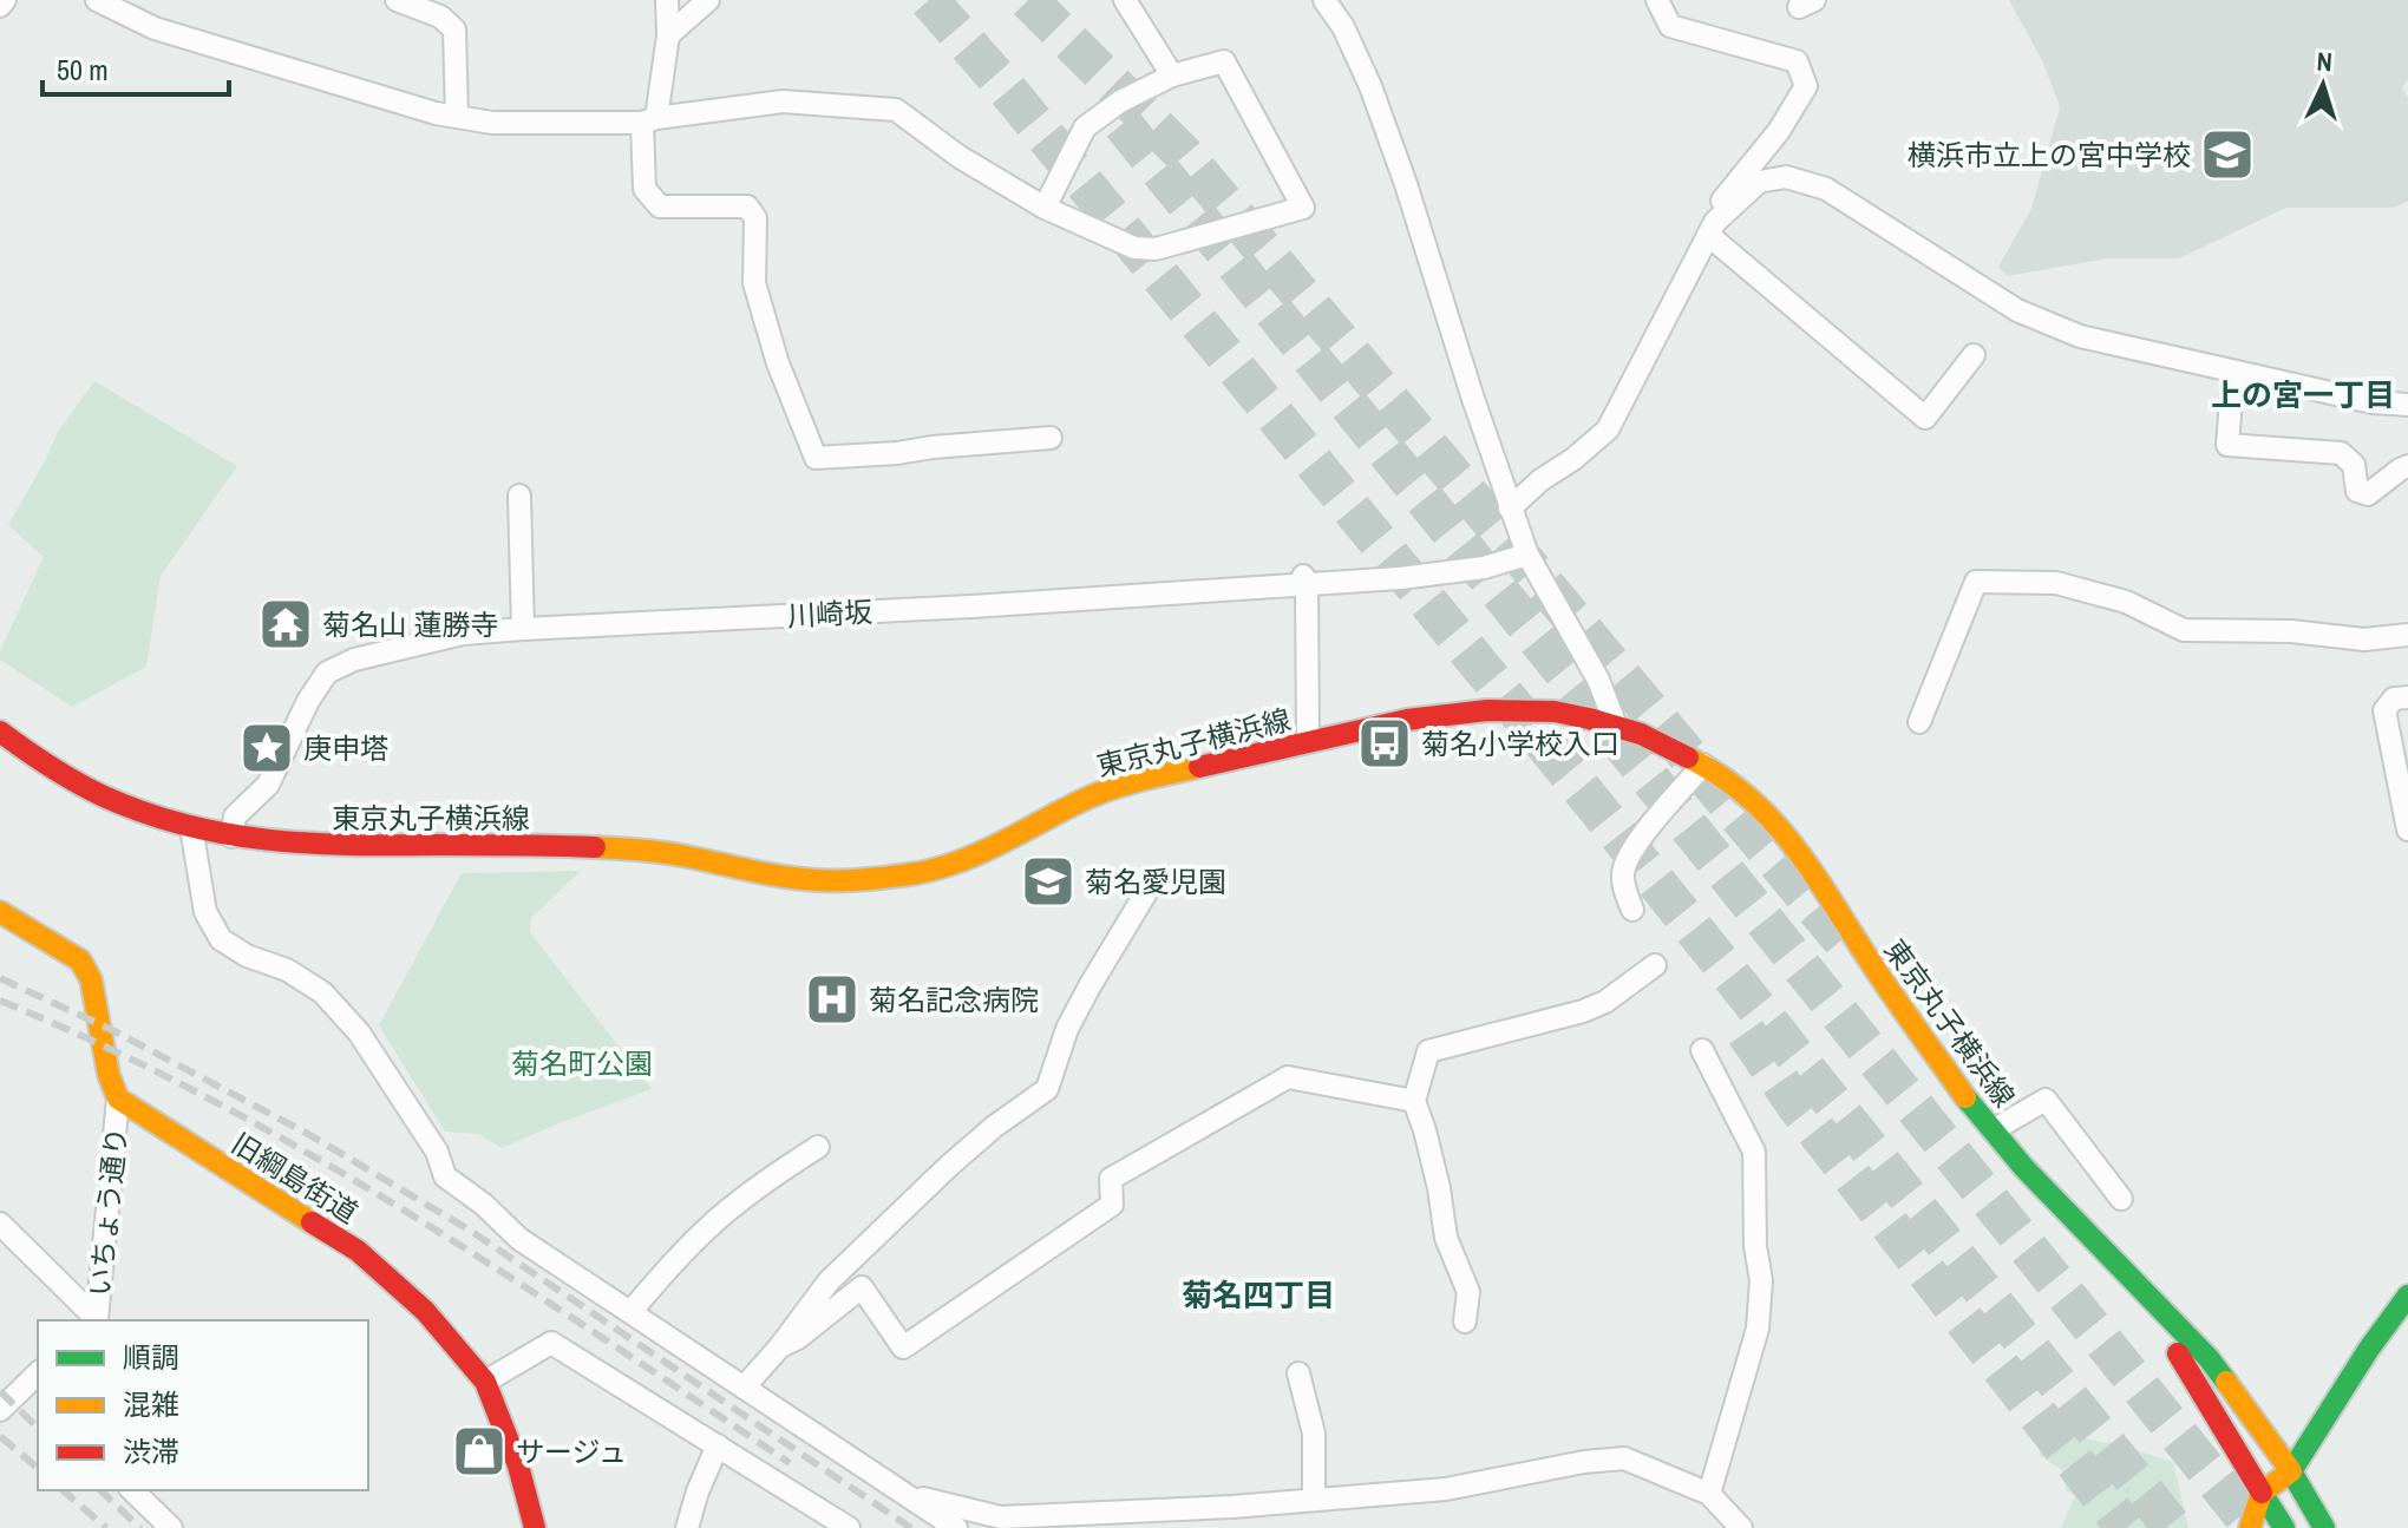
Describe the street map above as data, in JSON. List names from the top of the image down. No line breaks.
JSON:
{"streets":{"main road":["東京丸子横浜線","旧綱島街道"],"street":["川崎坂","いちょう通り"]},"crossings":[["川崎坂","東京丸子横浜線"],["旧綱島街道","いちょう通り"]],"districts":["上の宮一丁目","菊名四丁目"],"parks":["菊名町公園"],"places":{"school or university":["横浜市立上の宮中学校","菊名愛児園"],"temple":["菊名山 蓮勝寺"],"bus stop":["菊名小学校入口"],"place":["庚申塔"],"hospital":["菊名記念病院"],"shop":["サージュ"]},"legend":["順調","混雑","渋滞"],"scale_bar":"50 m","north":"top"}
